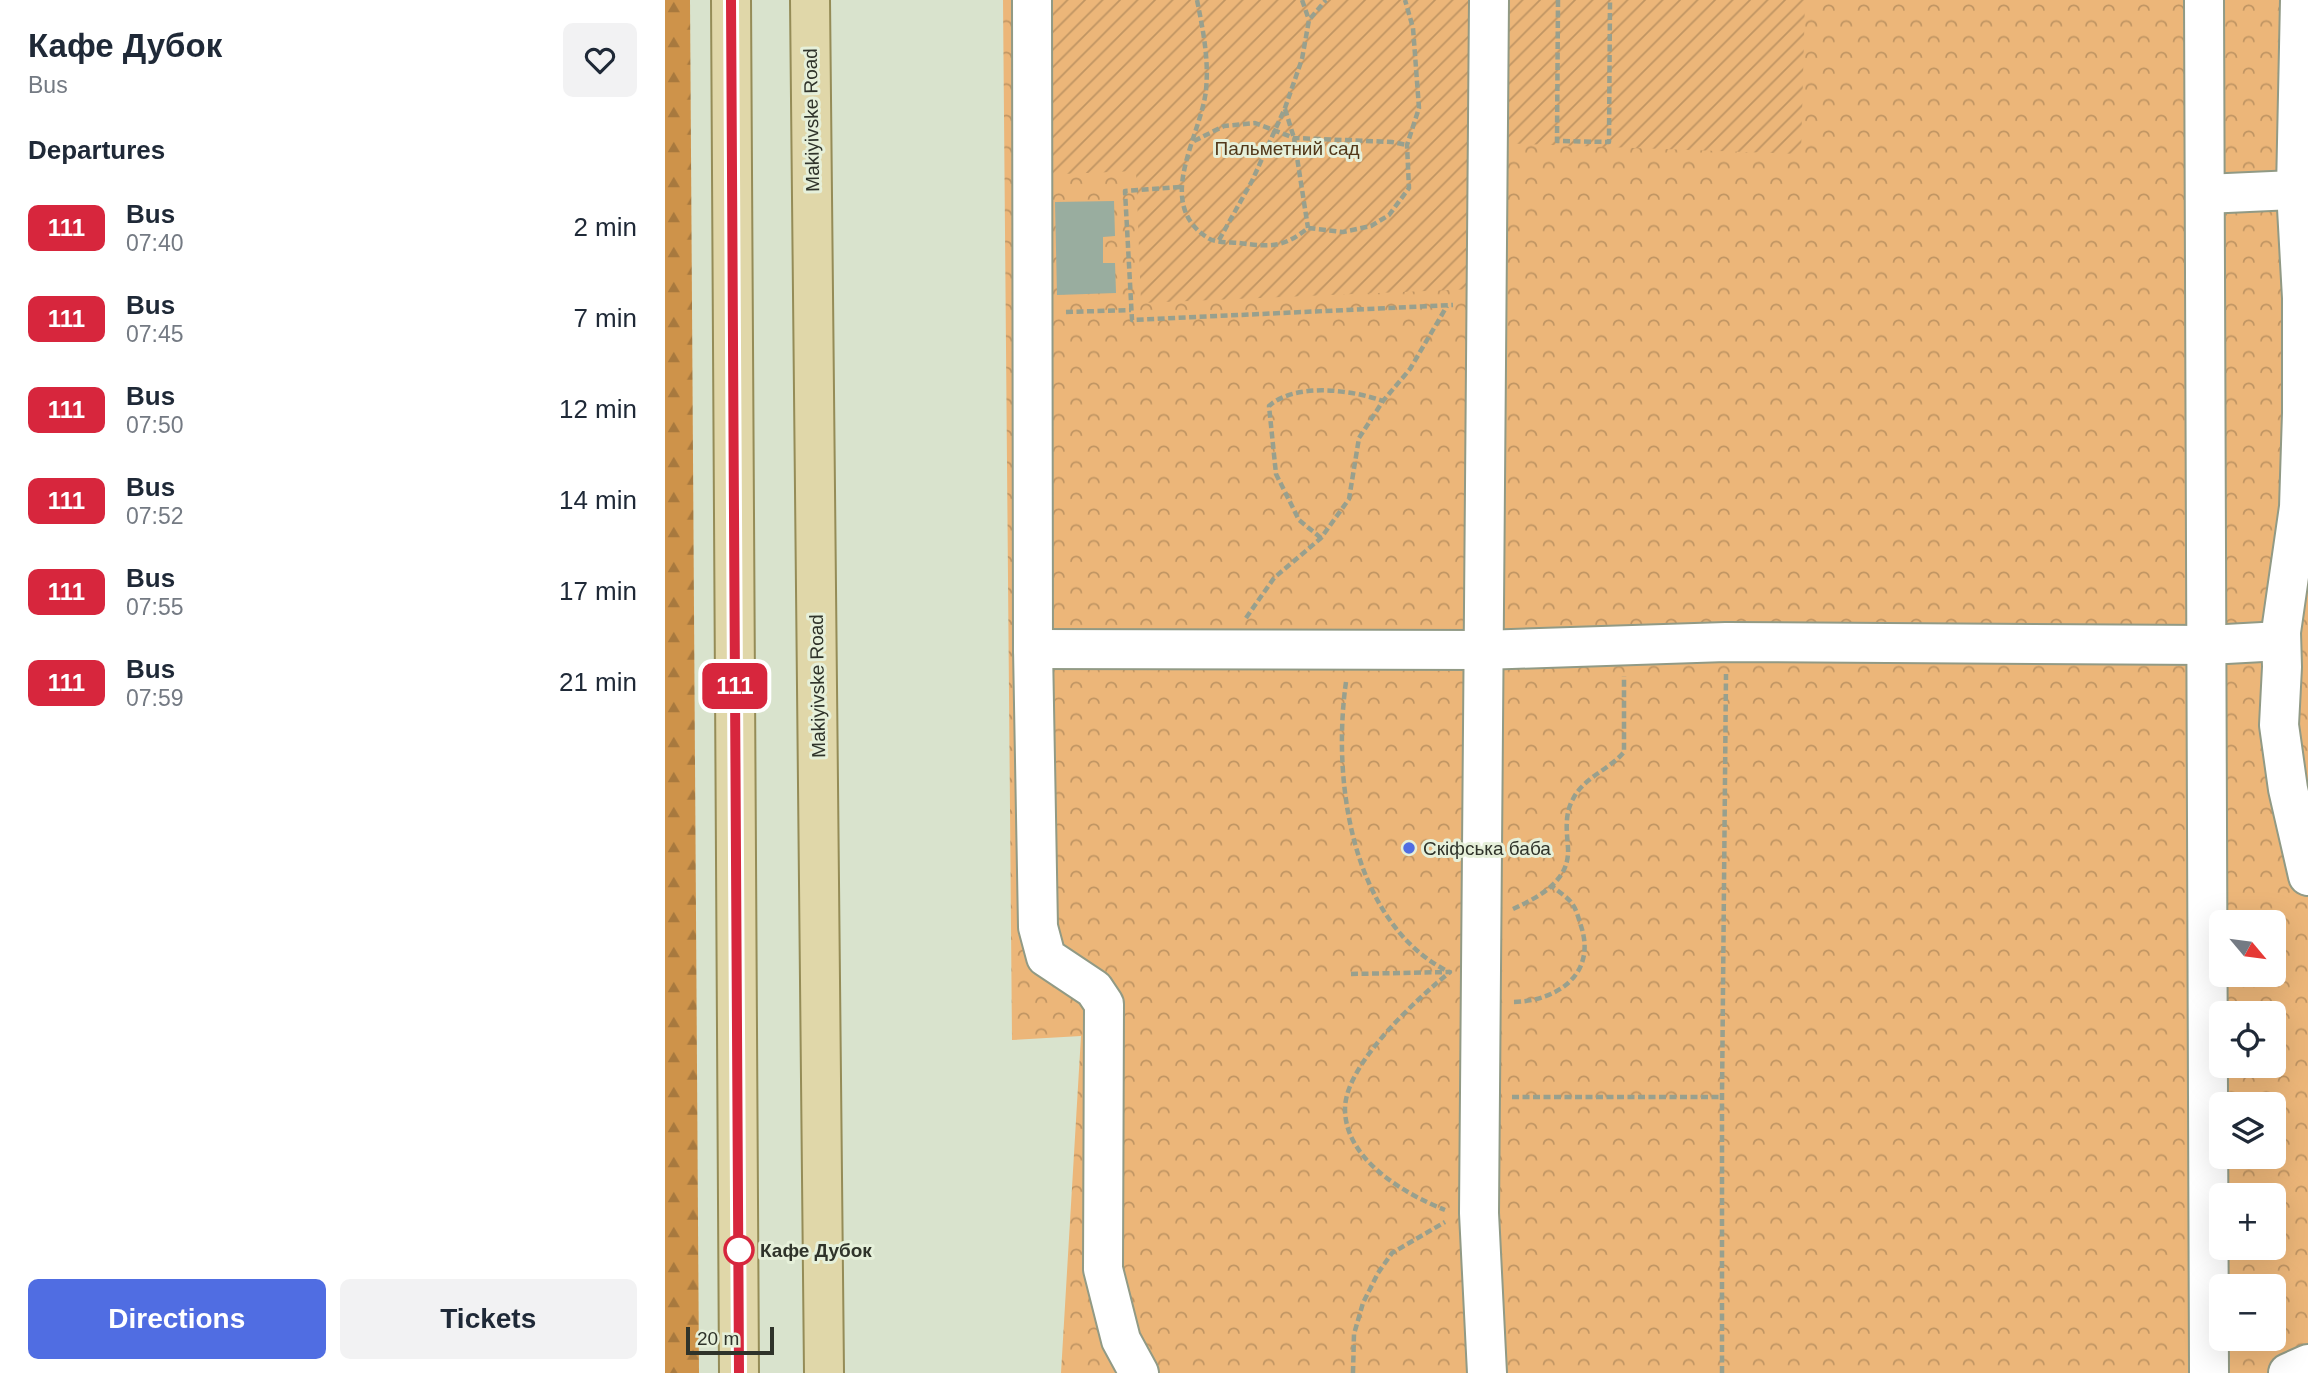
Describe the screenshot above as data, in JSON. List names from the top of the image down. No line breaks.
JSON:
{"streets":{"main road":["Makiyivske Road"]},"parks":["Пальметний сад"],"places":["Скіфська баба","Кафе Дубок"],"lines":["bus line 111"],"scale_bar":"20 m","north":"bottom right","page":{"heading":[["Кафе Дубок","Bus"],"Departures"],"on_map":"111","list":[{"mark":"111","name":"Bus","note":"07:40","value":"2 min"},{"mark":"111","name":"Bus","note":"07:45","value":"7 min"},{"mark":"111","name":"Bus","note":"07:50","value":"12 min"},{"mark":"111","name":"Bus","note":"07:52","value":"14 min"},{"mark":"111","name":"Bus","note":"07:55","value":"17 min"},{"mark":"111","name":"Bus","note":"07:59","value":"21 min"}],"map_buttons":["+","−"],"buttons":["Directions","Tickets"],"scale":"20 m"}}
